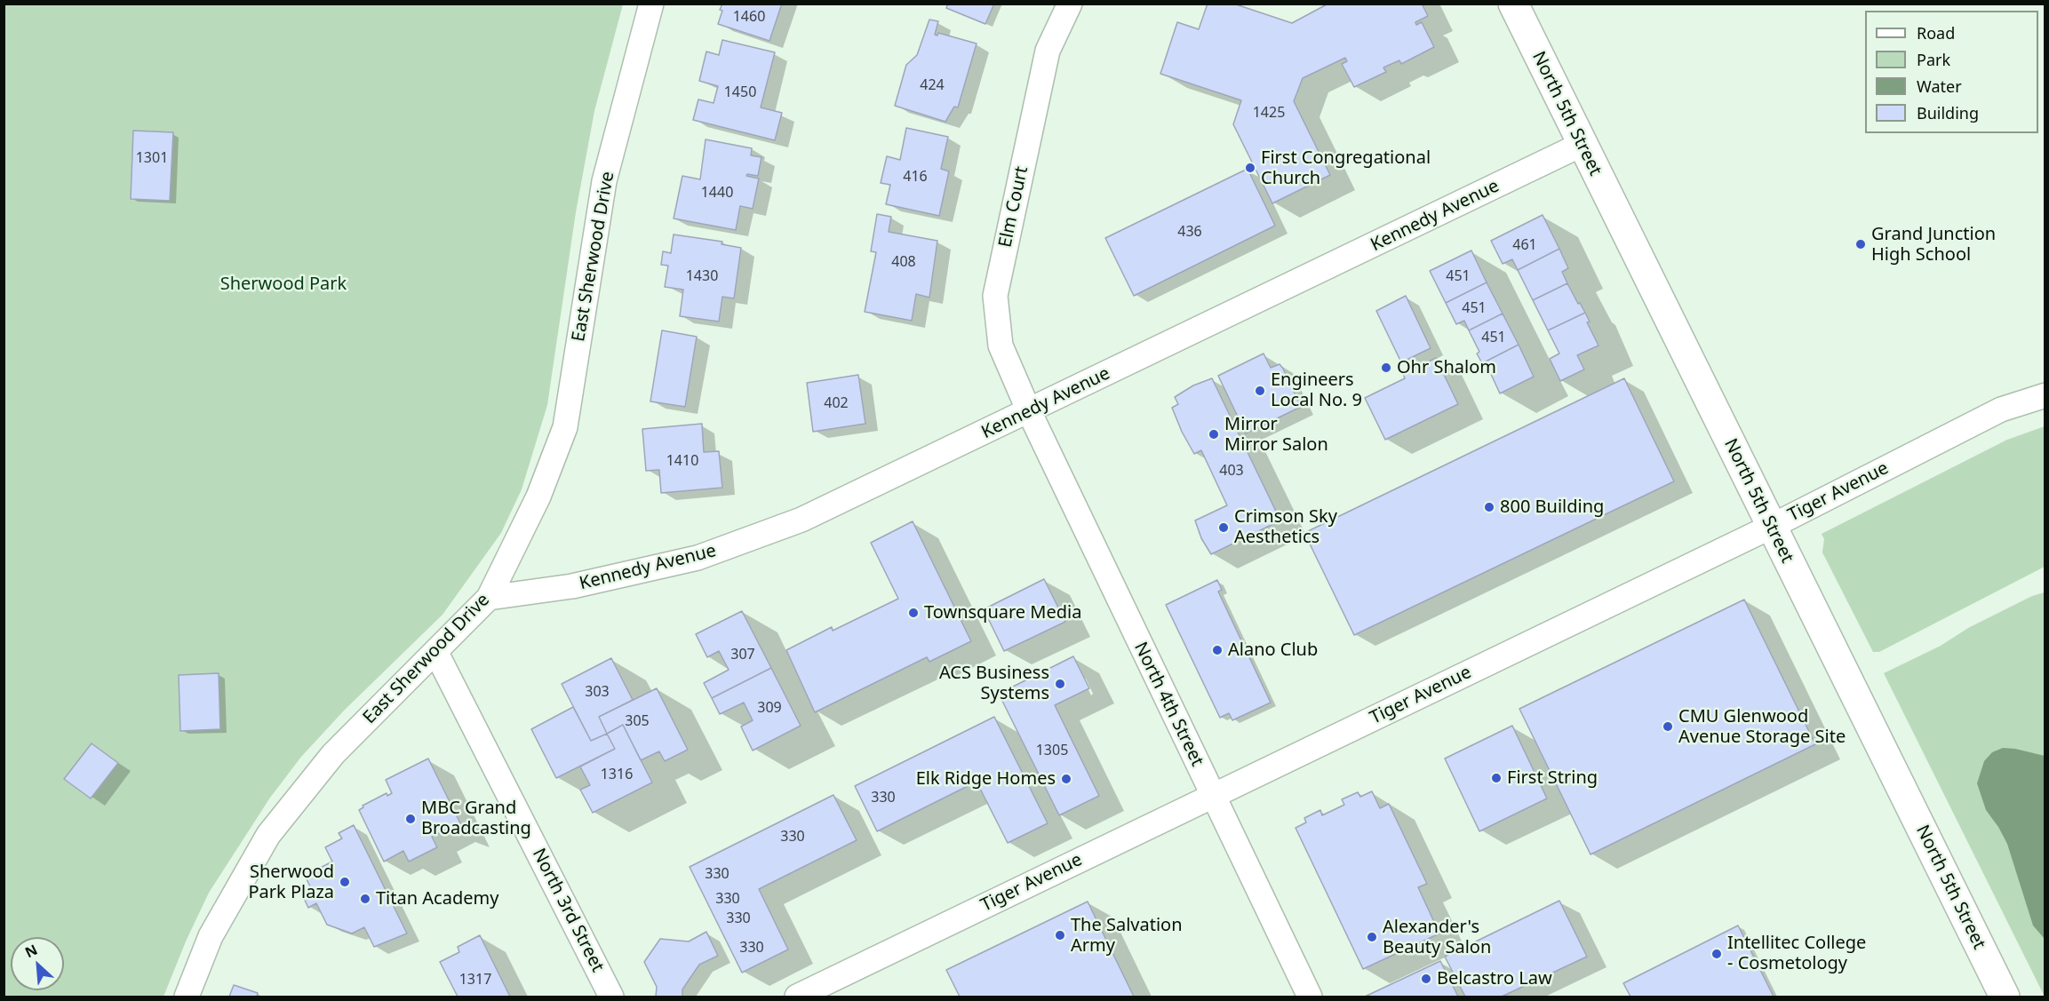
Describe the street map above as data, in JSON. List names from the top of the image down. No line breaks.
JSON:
{"streets":{"street":["North 5th Street","Elm Court","Kennedy Avenue","East Sherwood Drive","Tiger Avenue","North 4th Street","North 3rd Street"]},"crossings":[["North 5th Street","Kennedy Avenue"],["North 5th Street","Tiger Avenue"],["Elm Court","Kennedy Avenue"],["Elm Court","North 4th Street"],["Kennedy Avenue","East Sherwood Drive"],["Kennedy Avenue","North 4th Street"],["East Sherwood Drive","North 3rd Street"],["Tiger Avenue","North 4th Street"]],"parks":["Sherwood Park"],"places":["First Congregational Church","Grand Junction High School","Ohr Shalom","Engineers Local No. 9","Mirror Mirror Salon","800 Building","Crimson Sky Aesthetics","Townsquare Media","Alano Club","ACS Business Systems","CMU Glenwood Avenue Storage Site","First String","Elk Ridge Homes","MBC Grand Broadcasting","Sherwood Park Plaza","Titan Academy","The Salvation Army","Alexander's Beauty Salon","Intellitec College - Cosmetology","Belcastro Law"],"house_numbers":["1460","424","1450","1425","1301","416","1440","436","461","408","1430","451","451","451","402","1410","403","307","303","309","305","1305","1316","330","330","330","330","330","330","1317"],"legend":["Road","Park","Water","Building"],"north":"top left"}
